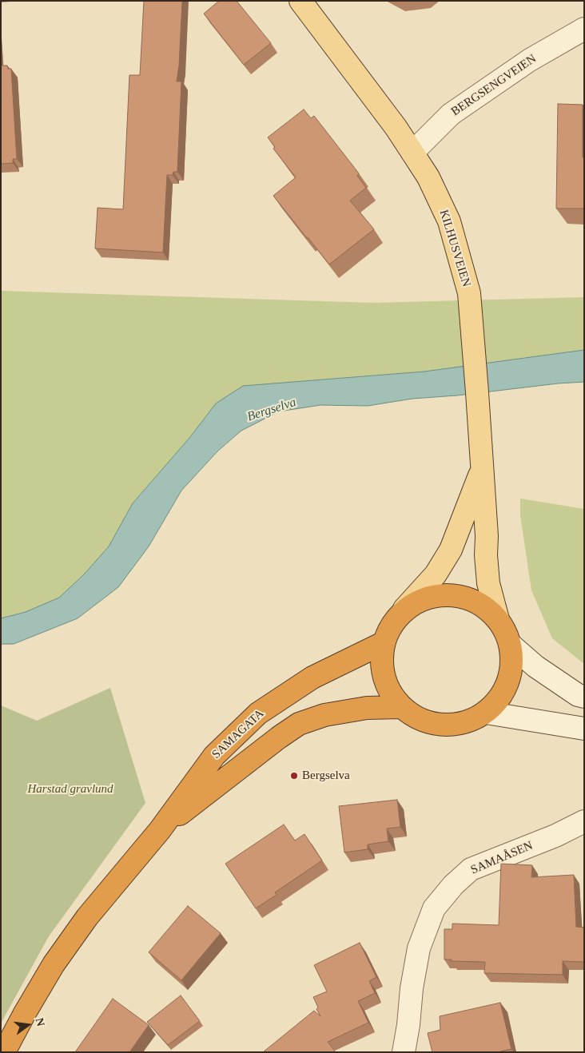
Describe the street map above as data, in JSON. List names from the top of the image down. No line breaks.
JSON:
{"streets":{"highway":["SAMAGATA"],"main road":["KILHUSVEIEN"],"street":["BERGSENGVEIEN","SAMAÅSEN"]},"crossings":[["BERGSENGVEIEN","KILHUSVEIEN"],["KILHUSVEIEN","SAMAGATA"]],"water":["Bergselva"],"parks":["Harstad gravlund"],"places":["Bergselva"],"north":"right"}
